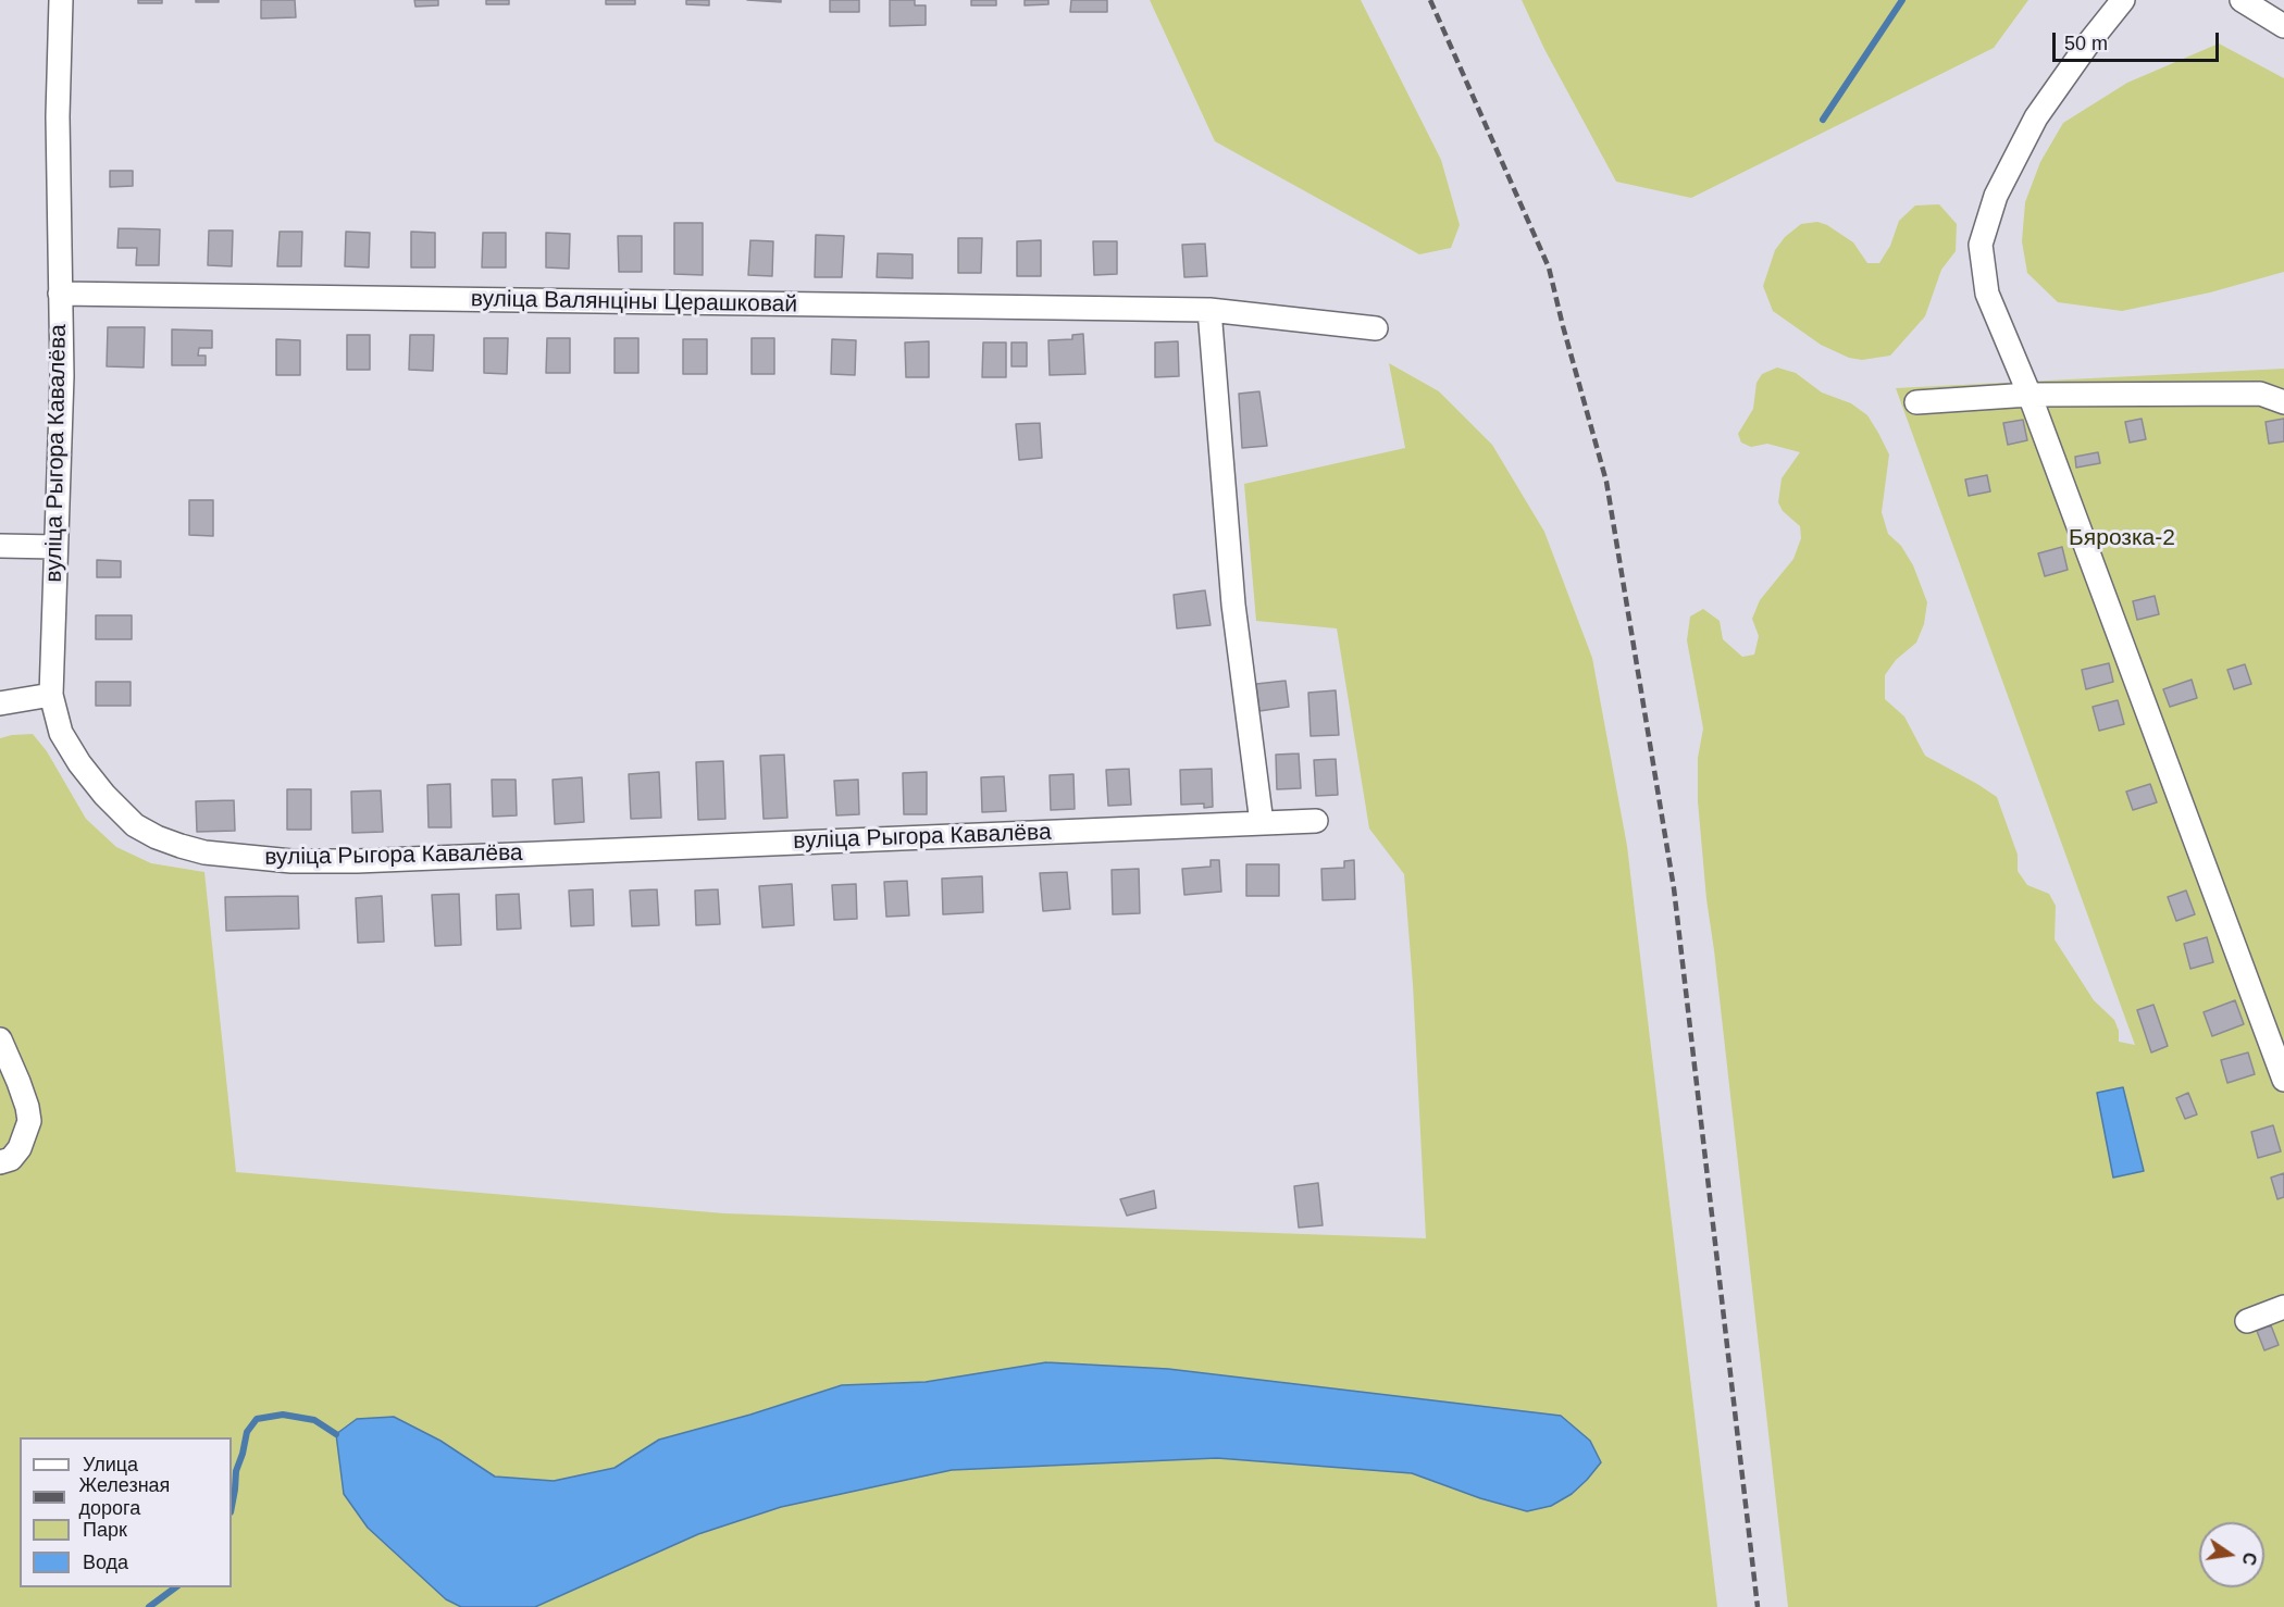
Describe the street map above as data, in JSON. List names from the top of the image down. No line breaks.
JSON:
{"streets":{"street":["вуліца Валянціны Церашковай","вуліца Рыгора Кавалёва"]},"crossings":[["вуліца Валянціны Церашковай","вуліца Рыгора Кавалёва"]],"parks":["Бярозка-2"],"legend":["Улица","Железная дорога","Парк","Вода"],"scale_bar":"50 m","north":"right"}
